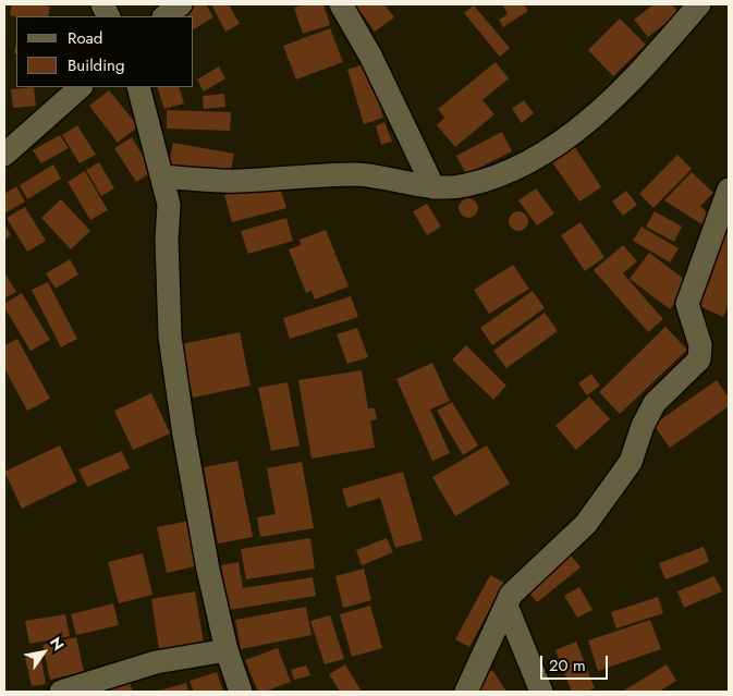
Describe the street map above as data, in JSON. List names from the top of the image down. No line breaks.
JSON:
{"legend":["Road","Building"],"scale_bar":"20 m","north":"top right"}
